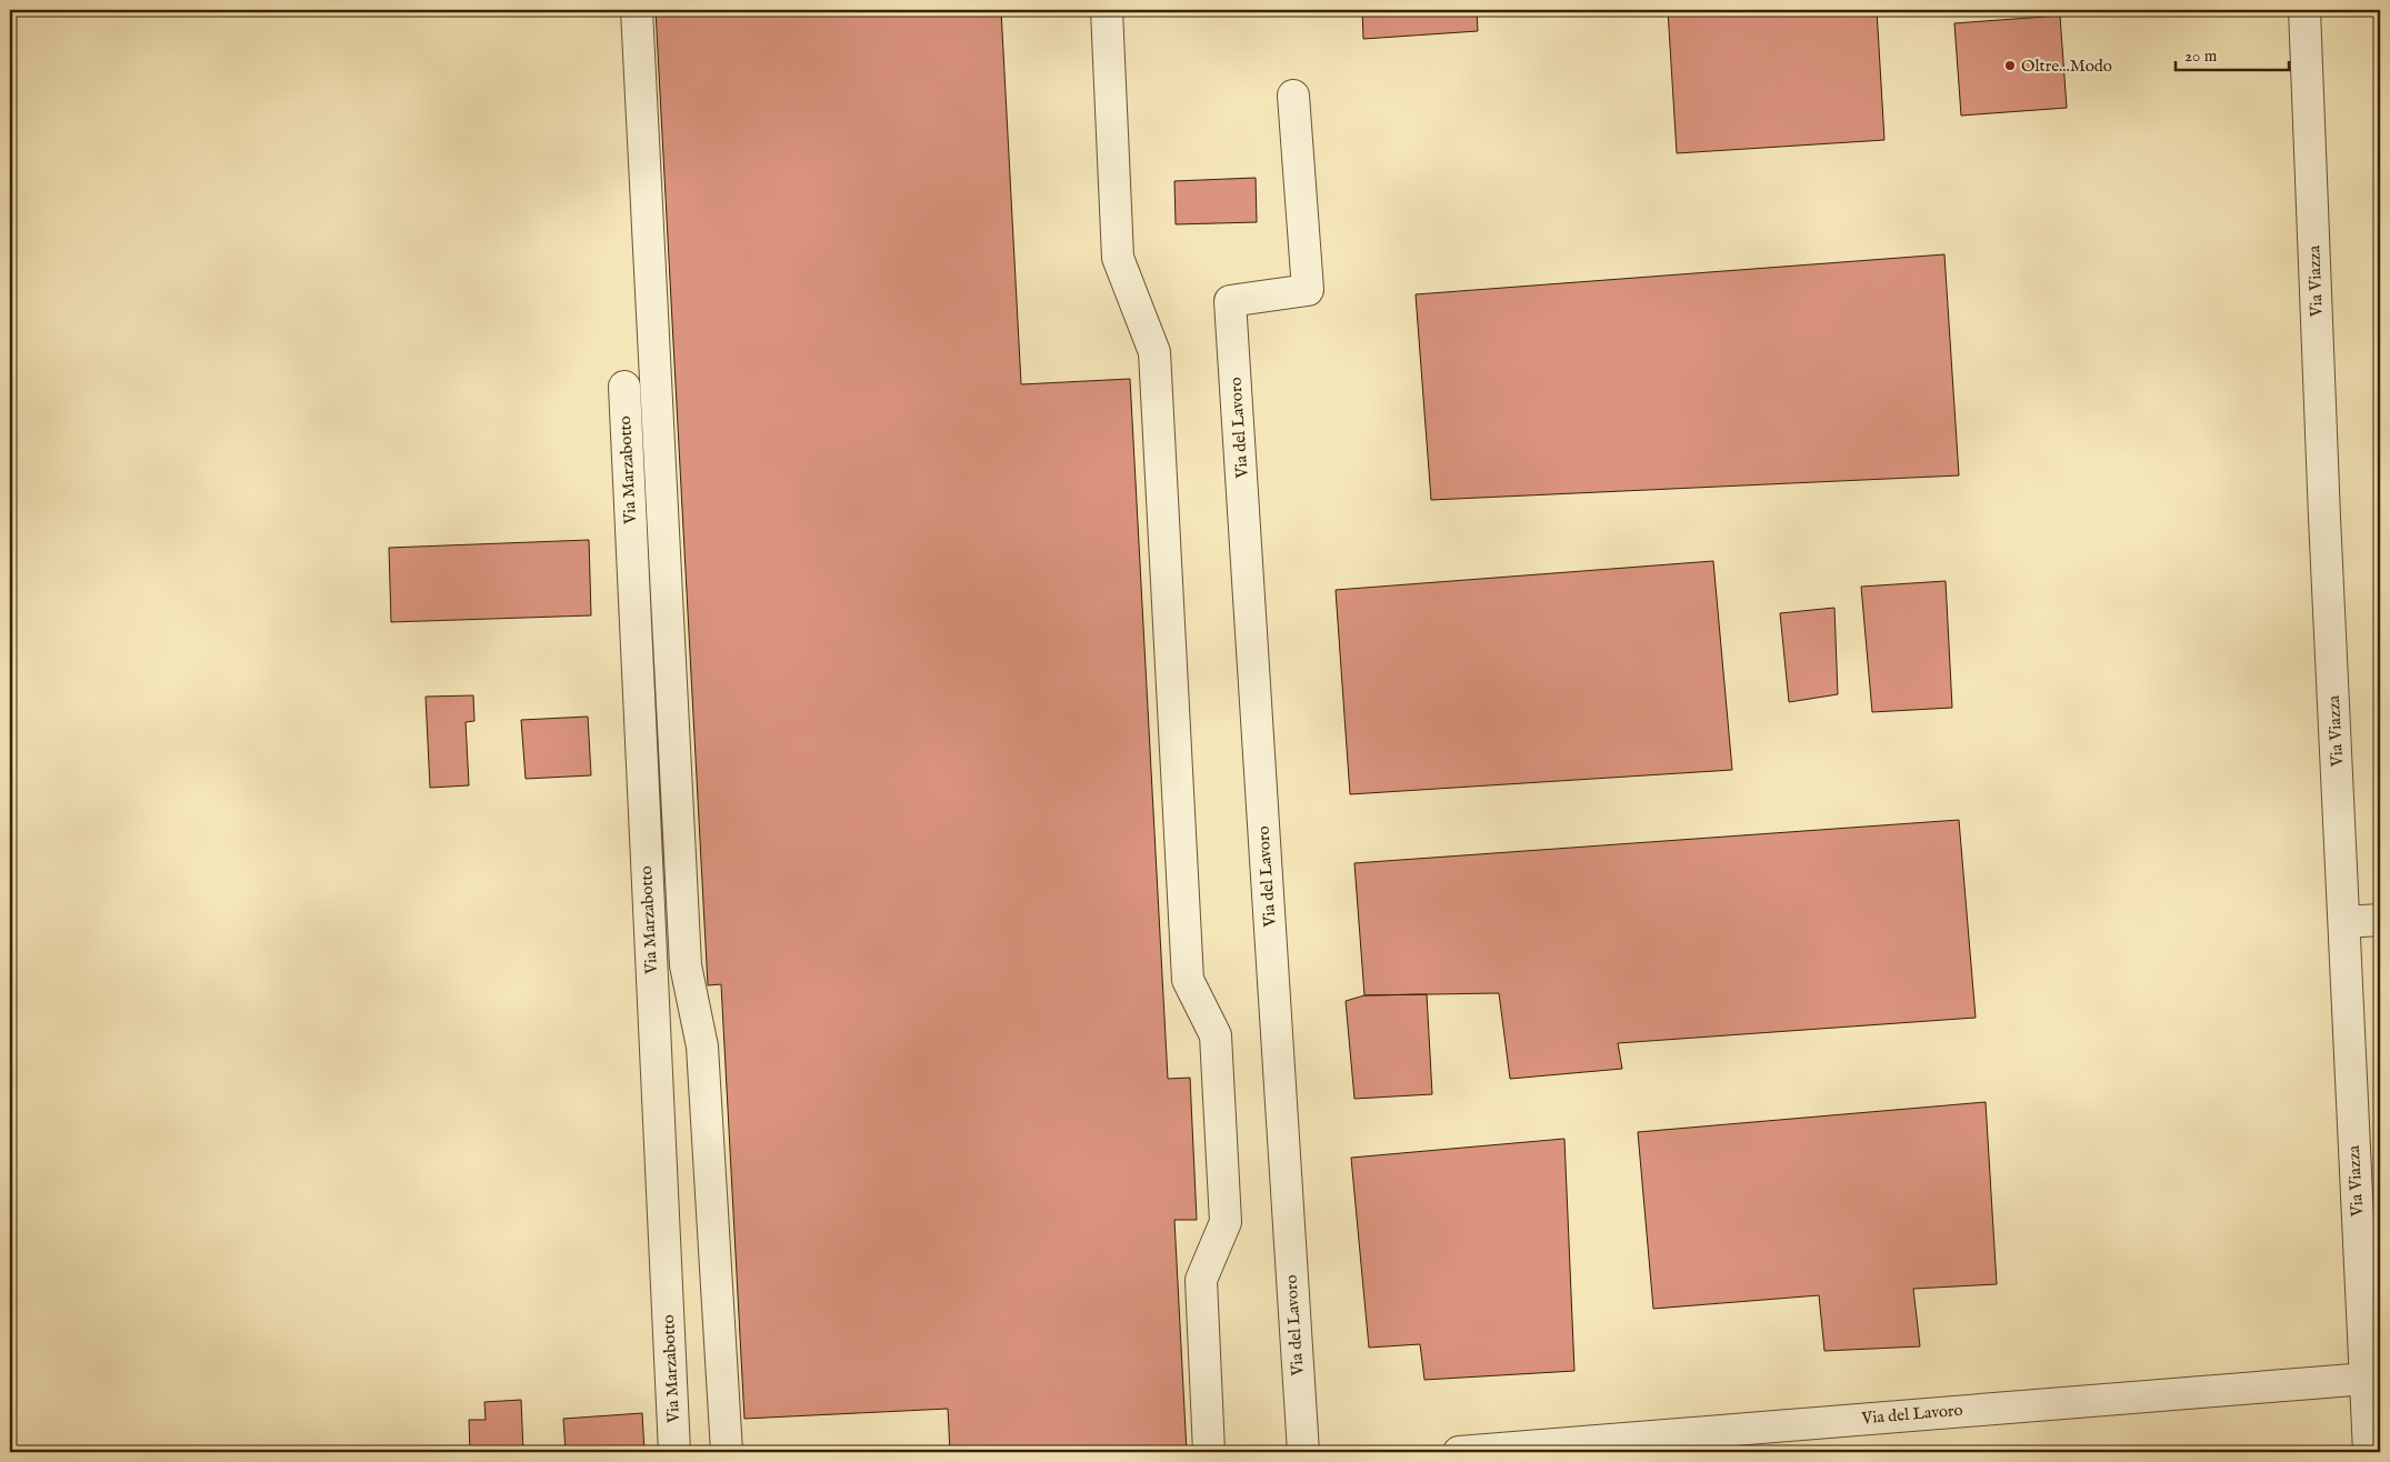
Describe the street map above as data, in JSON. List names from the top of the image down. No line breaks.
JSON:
{"streets":{"street":["Via Viazza","Via del Lavoro","Via Marzabotto"]},"crossings":[["Via Viazza","Via del Lavoro"]],"places":["Oltre...Modo"],"scale_bar":"20 m"}
